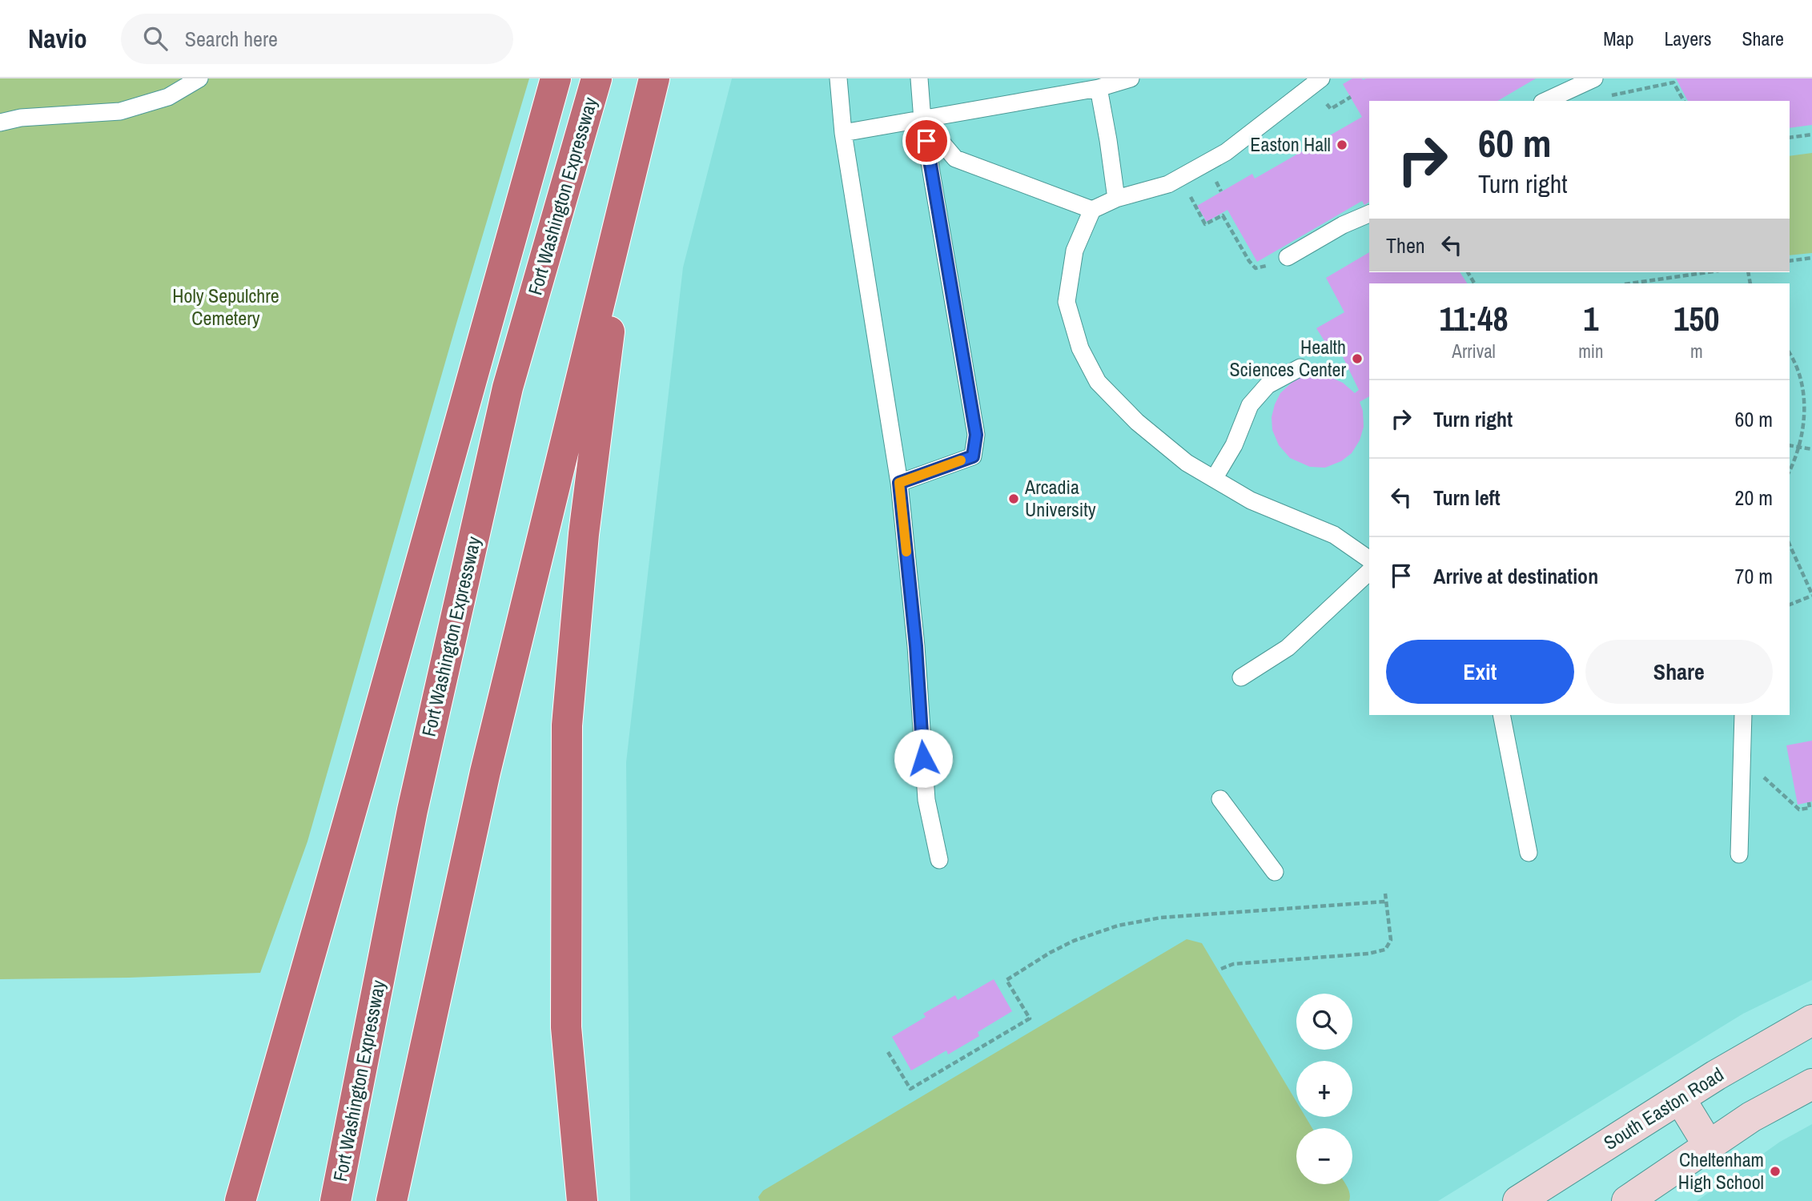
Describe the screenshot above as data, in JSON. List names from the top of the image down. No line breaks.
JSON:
{"streets":{"highway":["Fort Washington Expressway"],"main road":["South Easton Road"]},"parks":["Holy Sepulchre Cemetery"],"places":["Easton Hall","Health Sciences Center","Arcadia University","Cheltenham High School"],"page":{"header":"Navio","search":"Search here","nav":["Map","Layers","Share"],"turn":["60 m","Turn right"],"then":"Then","eta":["11:48","Arrival","1","min","150","m"],"list":[{"name":"Turn right","value":"60 m"},{"name":"Turn left","value":"20 m"},{"name":"Arrive at destination","value":"70 m"}],"buttons":["Exit","Share"],"map_buttons":["+","−"]}}
